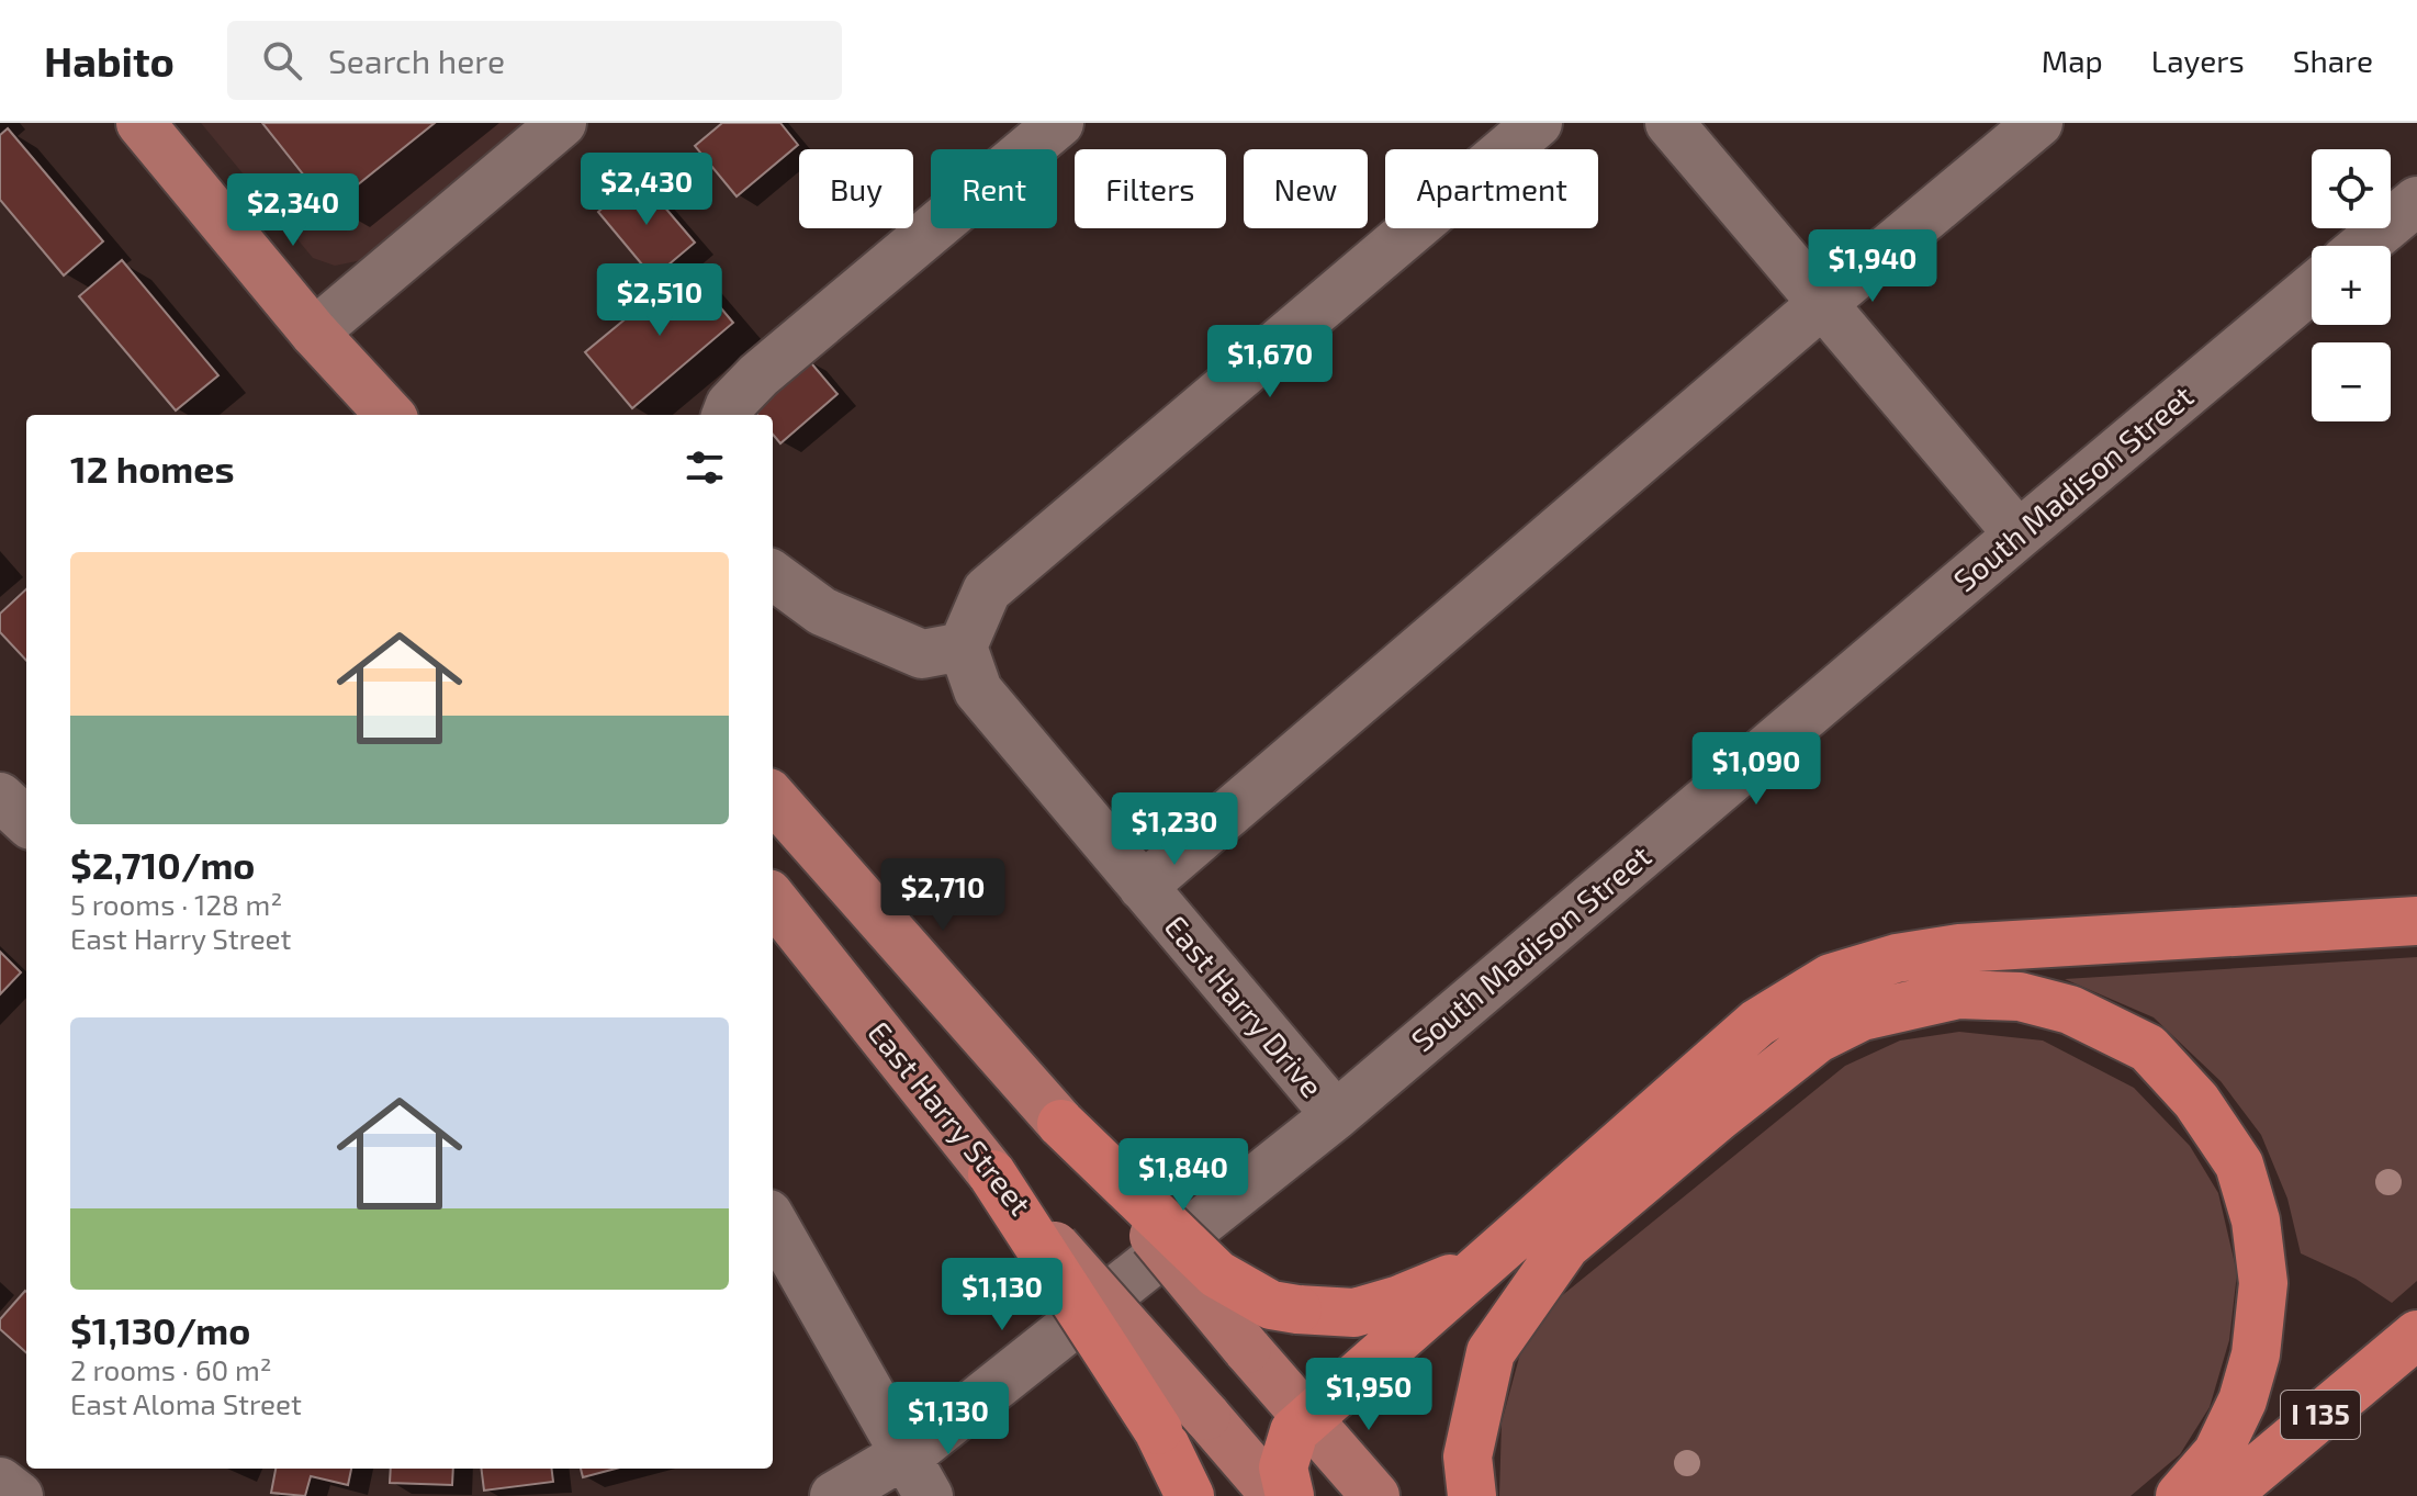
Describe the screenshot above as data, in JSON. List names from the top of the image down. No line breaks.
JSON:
{"streets":{"highway":["I 135"],"main road":["East Harry Street"],"street":["South Madison Street","East Harry Drive"]},"crossings":[["South Madison Street","East Harry Drive"]],"page":{"header":"Habito","search":"Search here","nav":["Map","Layers","Share"],"map_buttons":["+","−"],"chip":["Buy","Rent","Filters","New","Apartment"],"price":["$2,430","$2,340","$1,940","$2,510","$1,670","$1,090","$1,230","$2,710","$1,840","$1,130","$1,950","$1,130"],"heading":"12 homes","list":[{"name":"$2,710/mo","note":"5 rooms · 128 m² · East Harry Street"},{"name":"$1,130/mo","note":"2 rooms · 60 m² · East Aloma Street"}]}}
